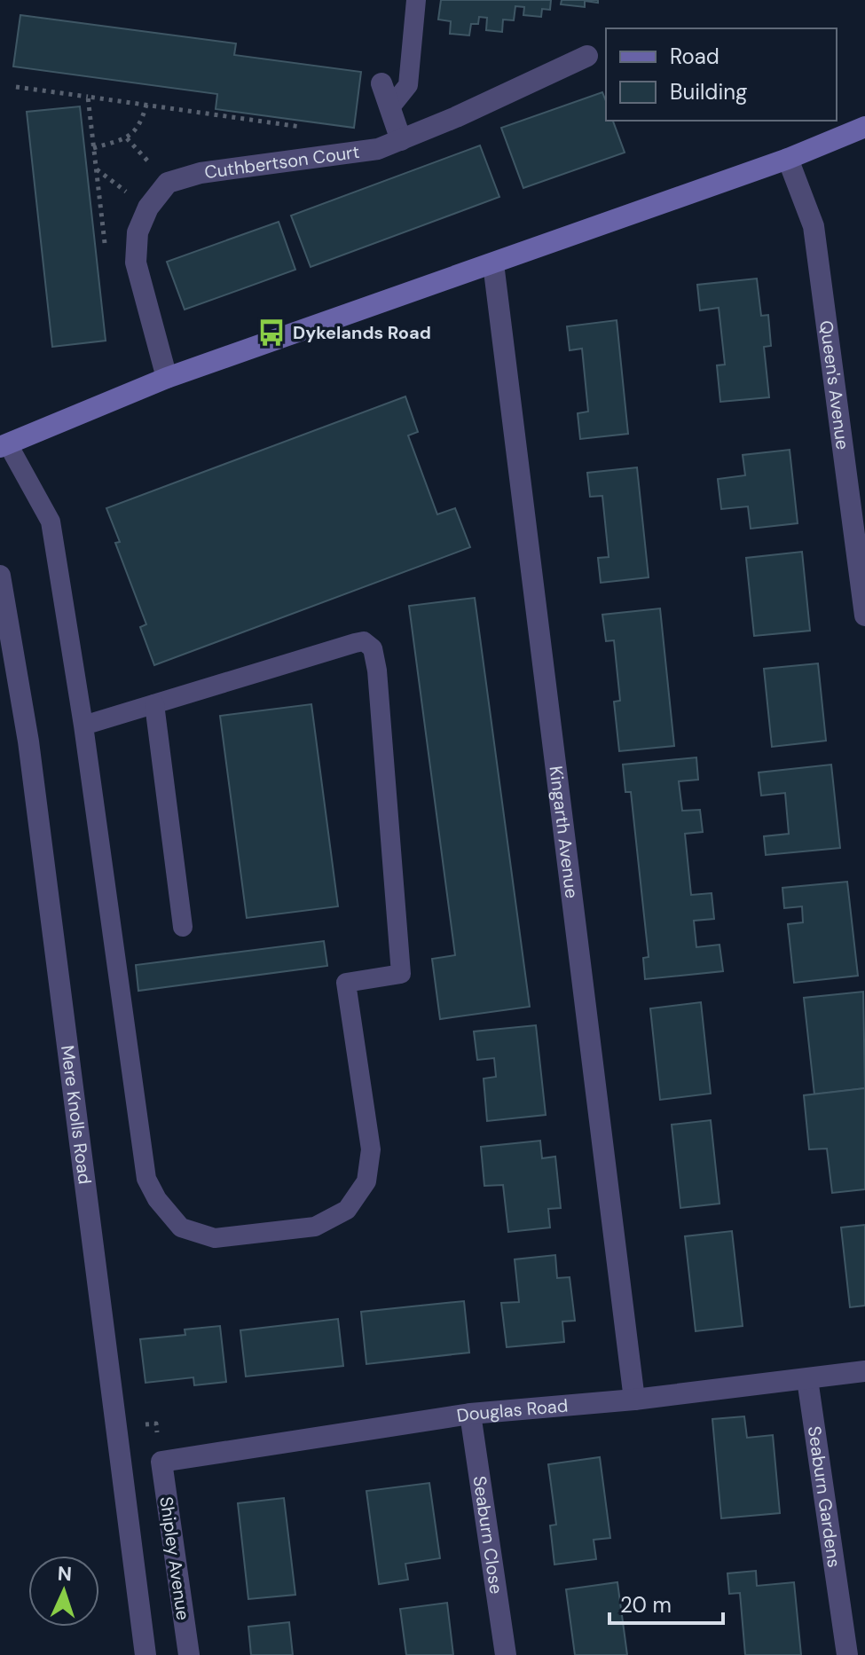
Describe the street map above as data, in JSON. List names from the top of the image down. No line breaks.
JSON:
{"streets":{"street":["Cuthbertson Court","Queen's Avenue","Kingarth Avenue","Mere Knolls Road","Douglas Road","Seaburn Gardens","Seaburn Close","Shipley Avenue"]},"crossings":[["Kingarth Avenue","Douglas Road"],["Douglas Road","Seaburn Gardens"],["Douglas Road","Seaburn Close"],["Douglas Road","Shipley Avenue"]],"places":{"bus stop":["Dykelands Road"]},"legend":["Road","Building"],"scale_bar":"20 m","north":"top"}
